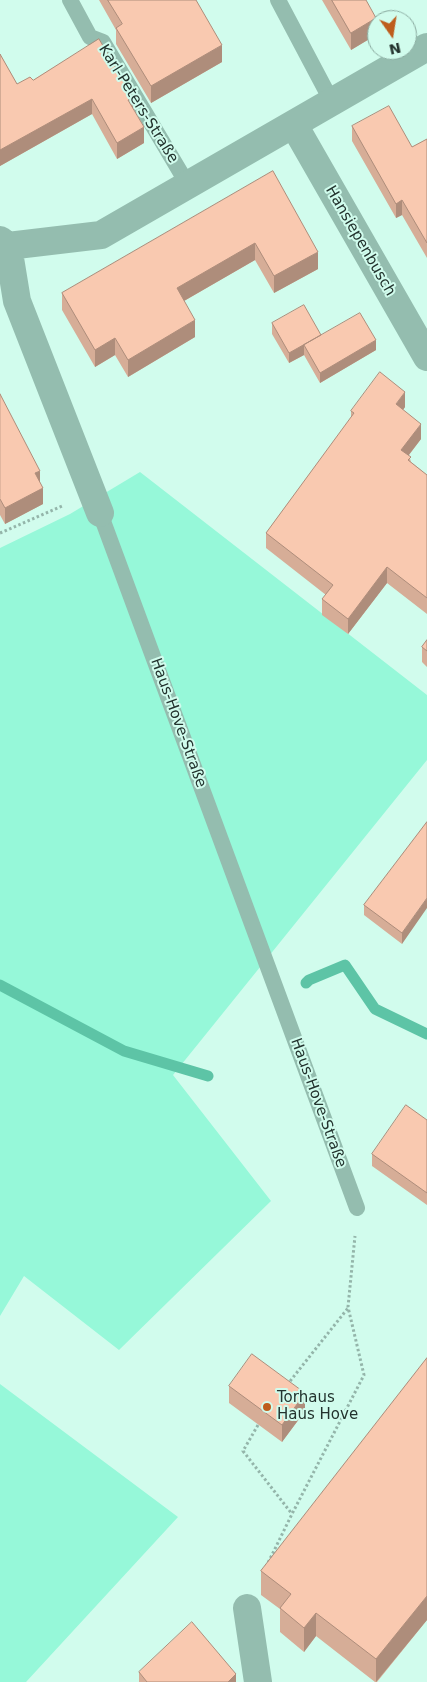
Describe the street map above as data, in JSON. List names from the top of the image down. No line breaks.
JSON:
{"streets":{"street":["Hansiepenbusch","Haus-Hove-Straße"],"lane":["Karl-Peters-Straße"]},"places":["Torhaus Haus Hove"],"north":"bottom"}
